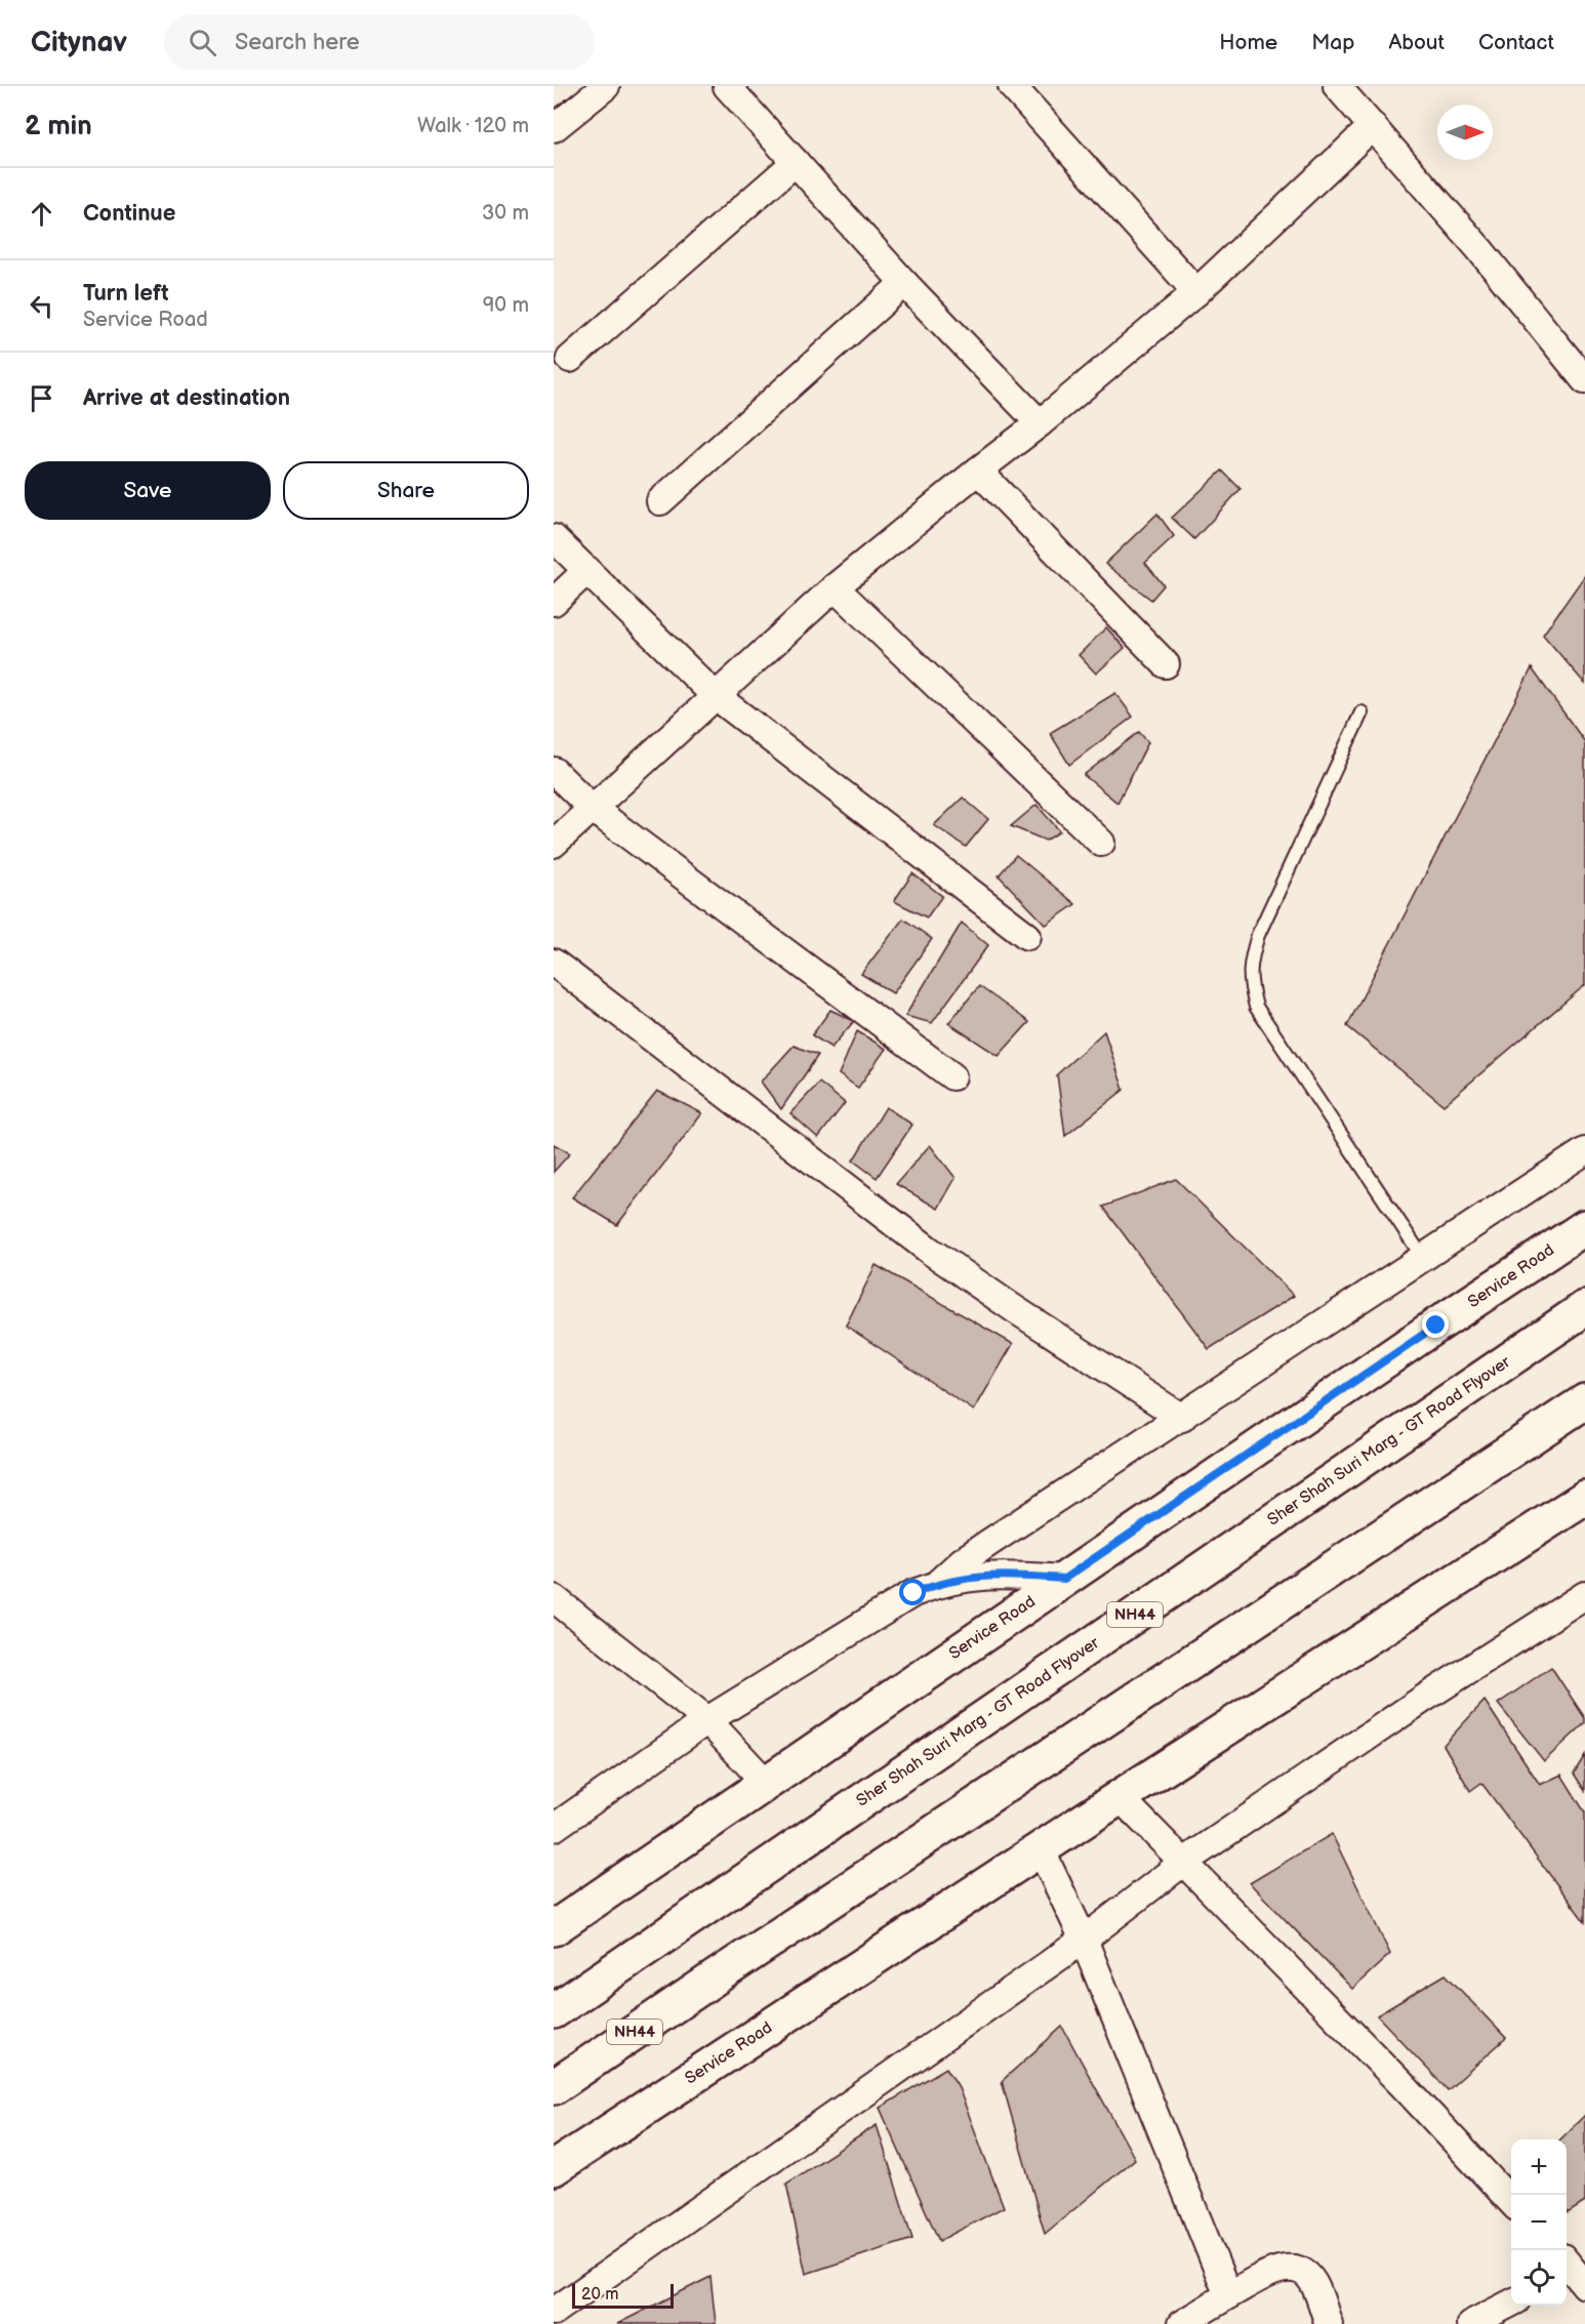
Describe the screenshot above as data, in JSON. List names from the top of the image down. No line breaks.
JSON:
{"streets":{"main road":["Service Road","Sher Shah Suri Marg - GT Road Flyover","NH44"]},"scale_bar":"20 m","north":"right","page":{"header":"Citynav","search":"Search here","nav":["Home","Map","About","Contact"],"heading":["2 min","Walk · 120 m"],"list":[["Continue","30 m"],["Turn left","Service Road","90 m"],"Arrive at destination"],"buttons":["Save","Share"],"map_buttons":["+","−"],"scale":"20 m"}}
